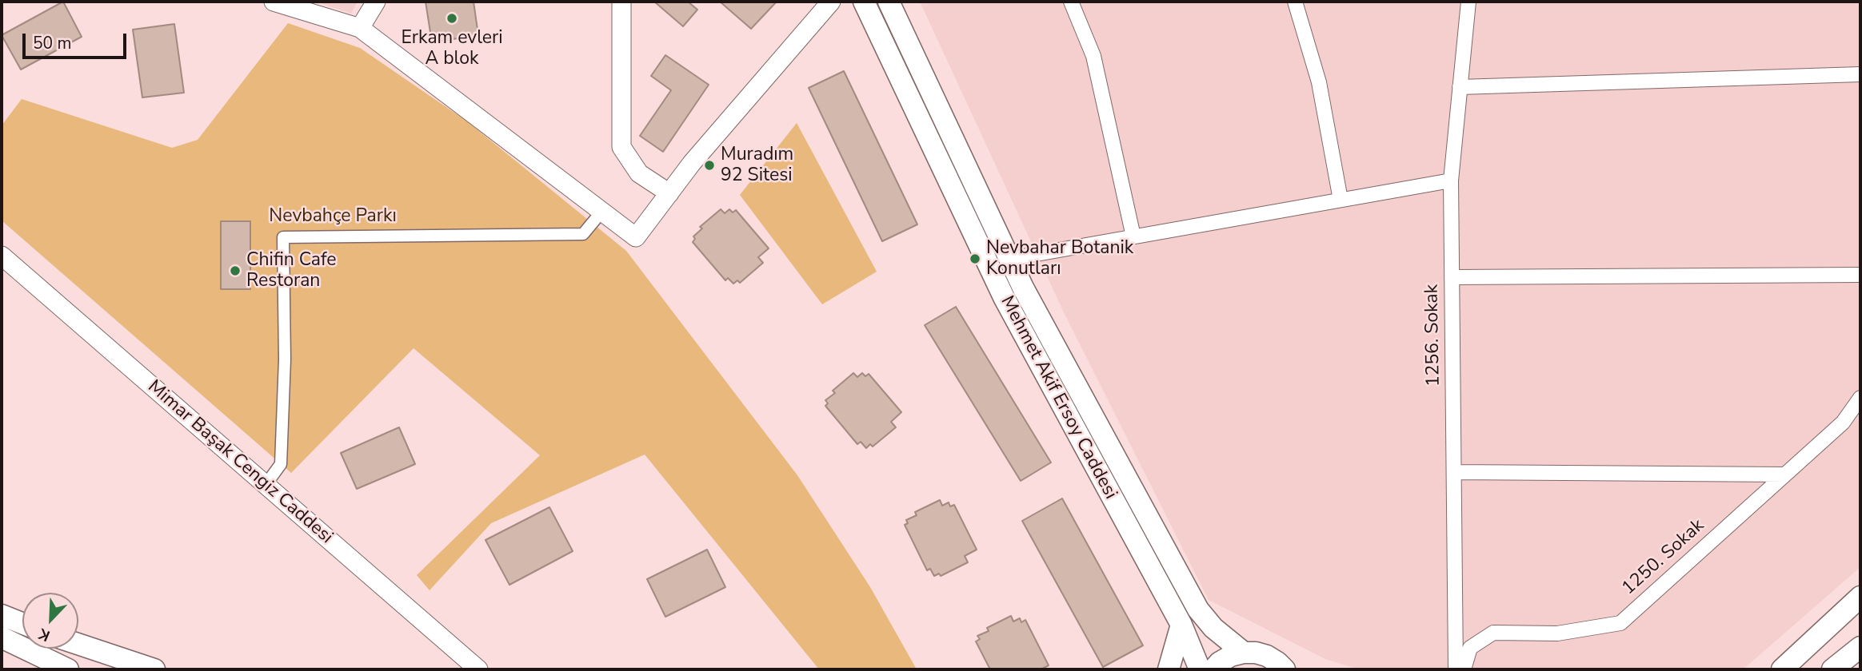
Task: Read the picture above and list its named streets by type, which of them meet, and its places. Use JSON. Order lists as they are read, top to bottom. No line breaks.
{"streets":{"main road":["Mehmet Akif Ersoy Caddesi"],"street":["1256. Sokak","Mimar Başak Cengiz Caddesi","1250. Sokak"]},"parks":["Nevbahçe Parkı"],"places":["Erkam evleri A blok","Muradım 92 Sitesi","Nevbahar Botanik Konutları","Chifin Cafe Restoran"],"scale_bar":"50 m","north":"bottom left"}
